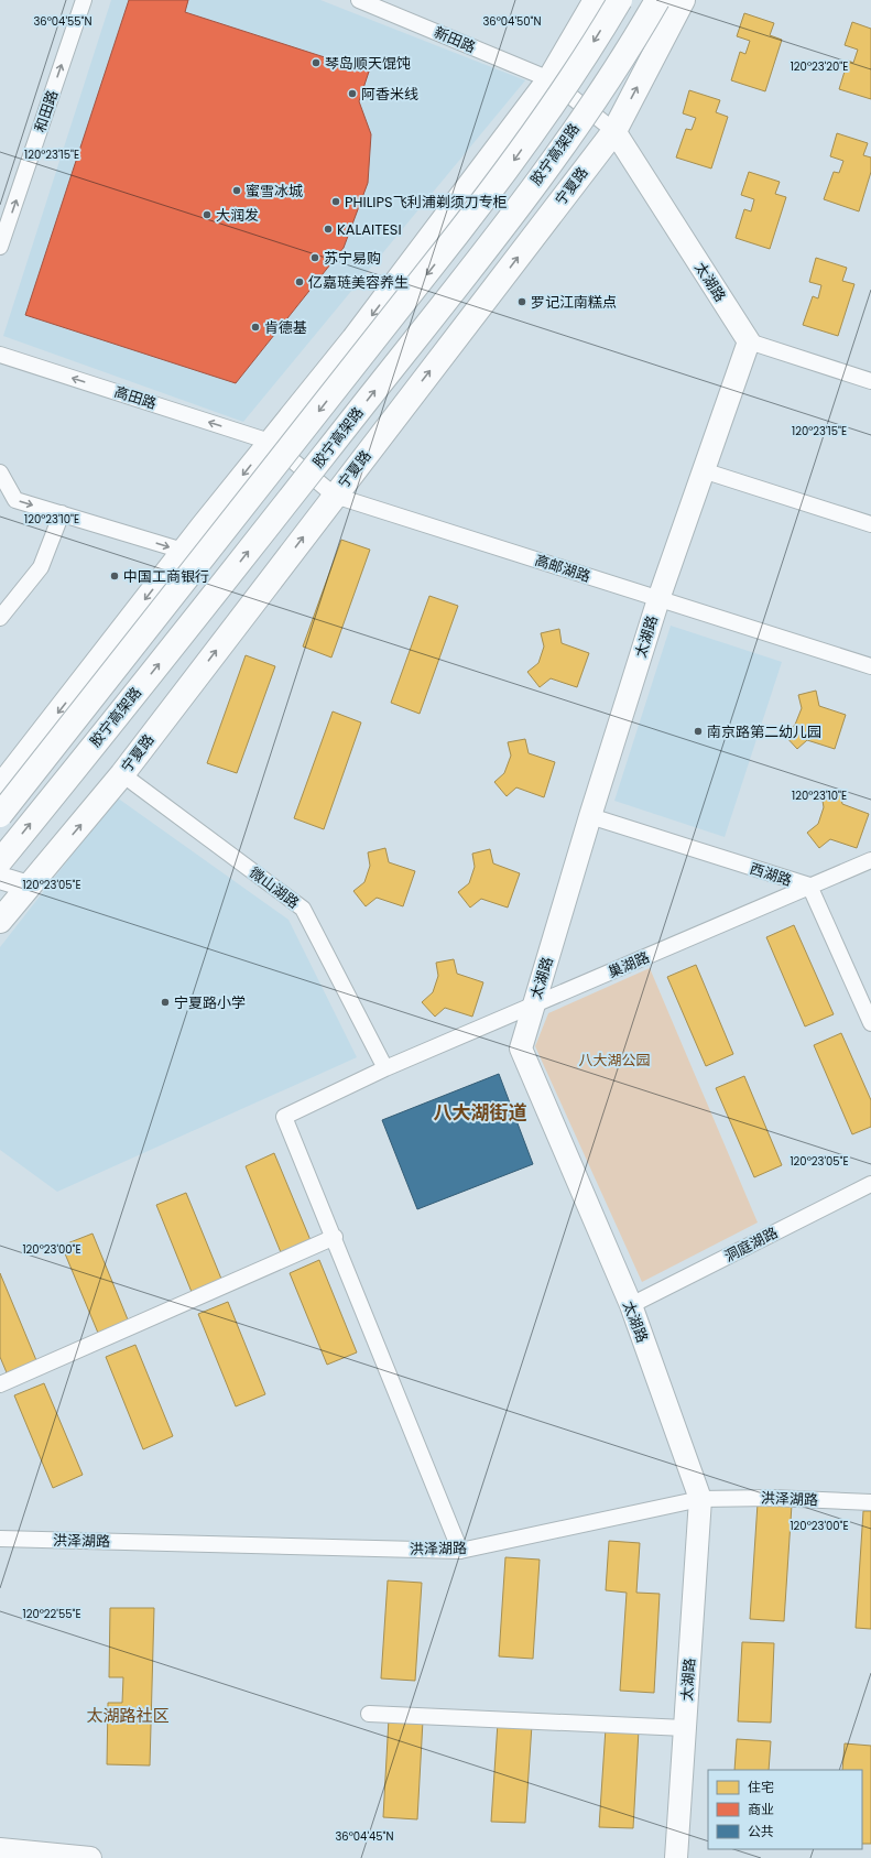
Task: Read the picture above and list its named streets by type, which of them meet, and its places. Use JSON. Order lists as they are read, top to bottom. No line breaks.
{"streets":{"main road":["胶宁高架路","宁夏路"],"street":["新田路","和田路","太湖路","高田路","高邮湖路","西湖路","微山湖路","巢湖路","洞庭湖路","洪泽湖路"]},"crossings":[["新田路","宁夏路"],["新田路","太湖路"],["宁夏路","太湖路"],["宁夏路","高邮湖路"],["宁夏路","微山湖路"],["太湖路","高邮湖路"],["太湖路","西湖路"],["太湖路","巢湖路"],["太湖路","洞庭湖路"],["太湖路","洪泽湖路"],["高田路","高邮湖路"],["西湖路","巢湖路"],["微山湖路","巢湖路"]],"one_way":["和田路"],"districts":["八大湖街道","太湖路社区"],"parks":["八大湖公园"],"places":["琴岛顺天馄饨","阿香米线","蜜雪冰城","PHILIPS飞利浦剃须刀专柜","大润发","KALAITESI","苏宁易购","亿嘉琏美容养生","罗记江南糕点","肯德基","中国工商银行","南京路第二幼儿园","宁夏路小学"],"legend":["住宅","商业","公共"],"coordinates":["36°04'55\"N","36°04'50\"N","120°23'20\"E","120°23'15\"E","120°23'10\"E","120°23'05\"E","120°23'00\"E","120°22'55\"E","36°04'45\"N"]}
